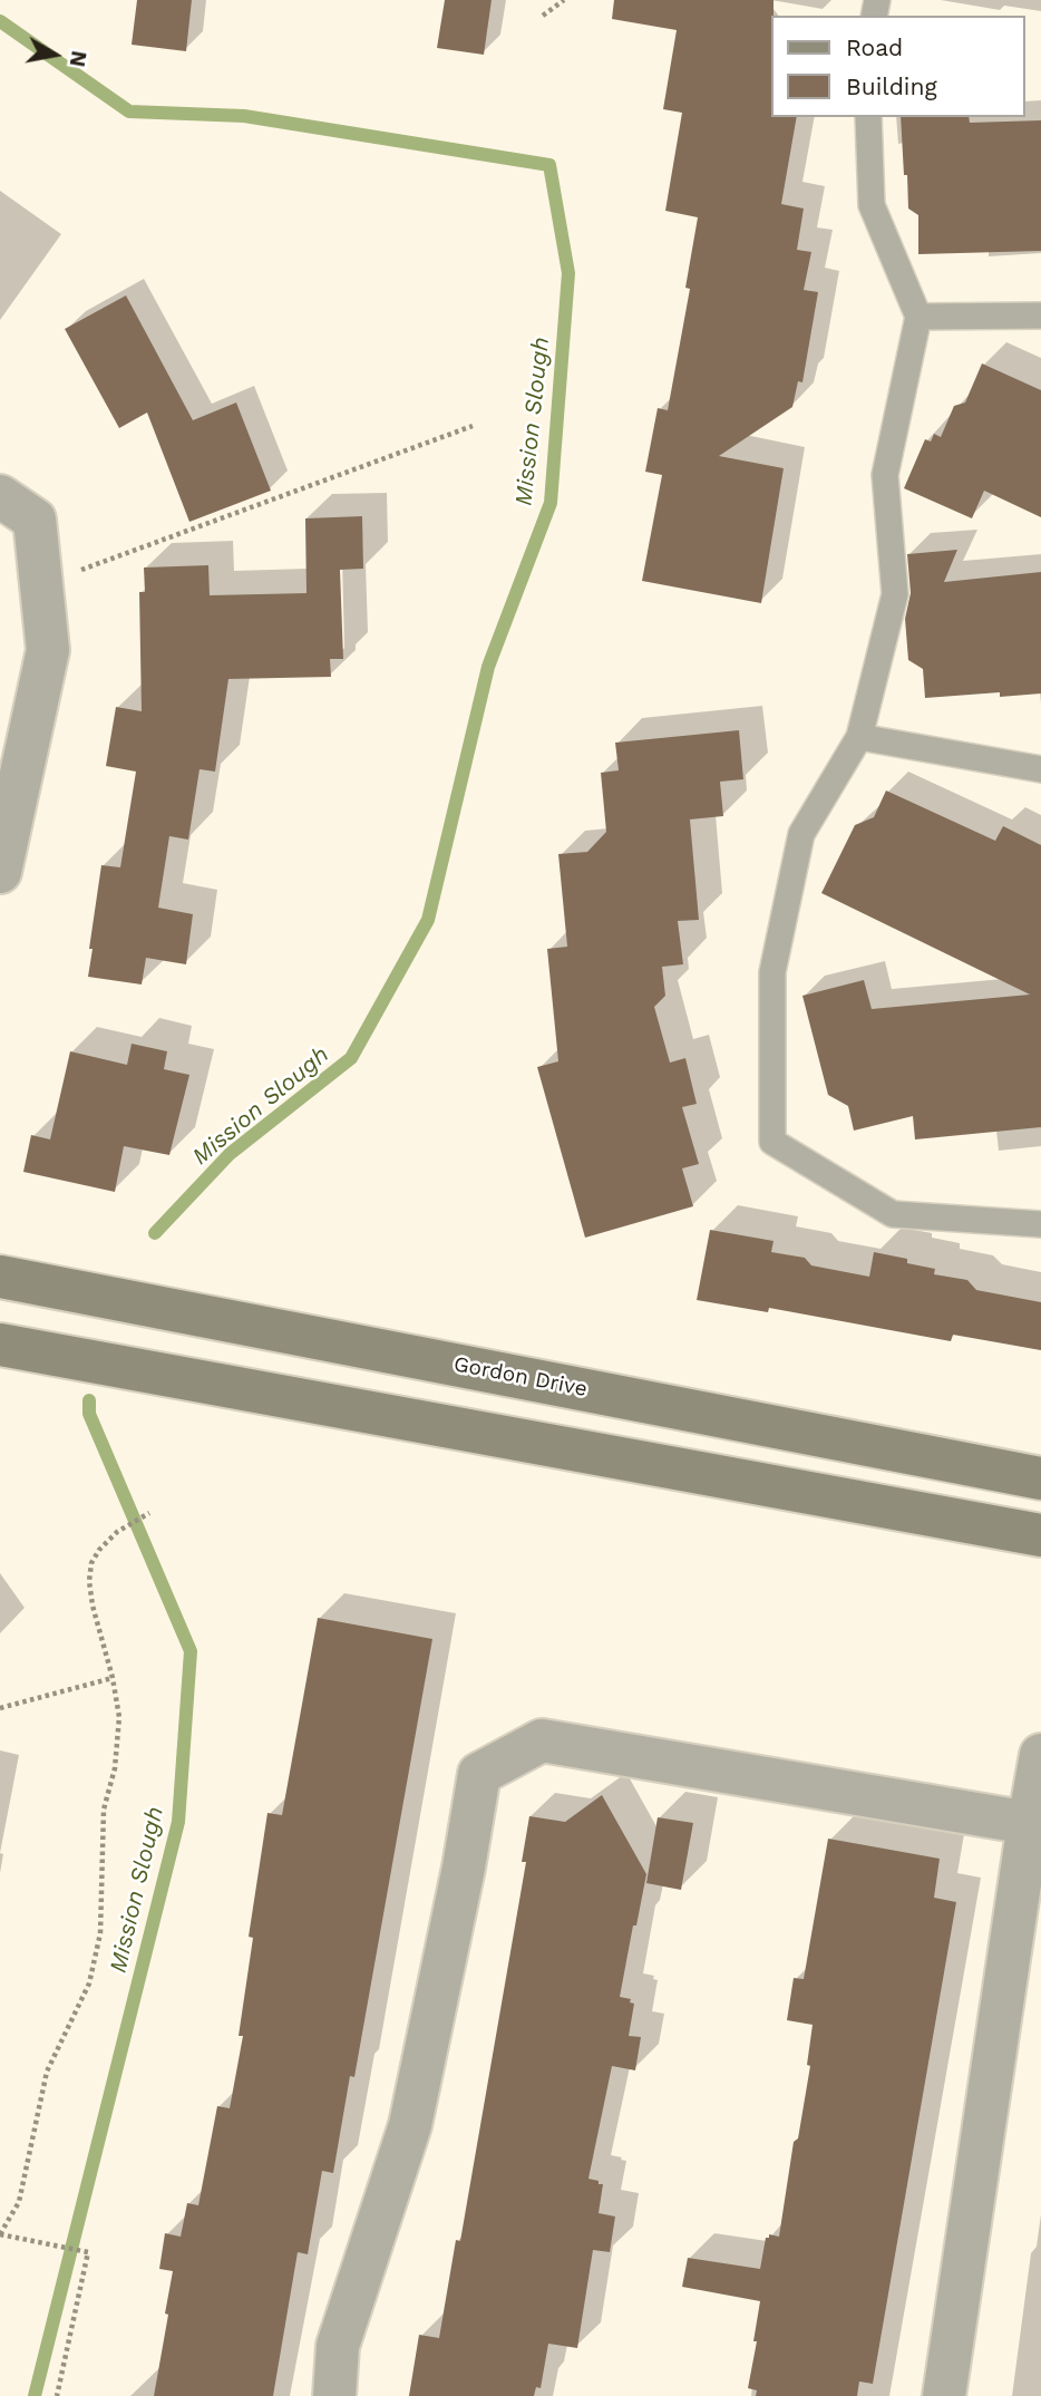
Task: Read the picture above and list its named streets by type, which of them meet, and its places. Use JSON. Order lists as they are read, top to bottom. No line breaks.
{"streets":{"main road":["Gordon Drive"]},"water":["Mission Slough"],"legend":["Road","Building"],"north":"right"}
